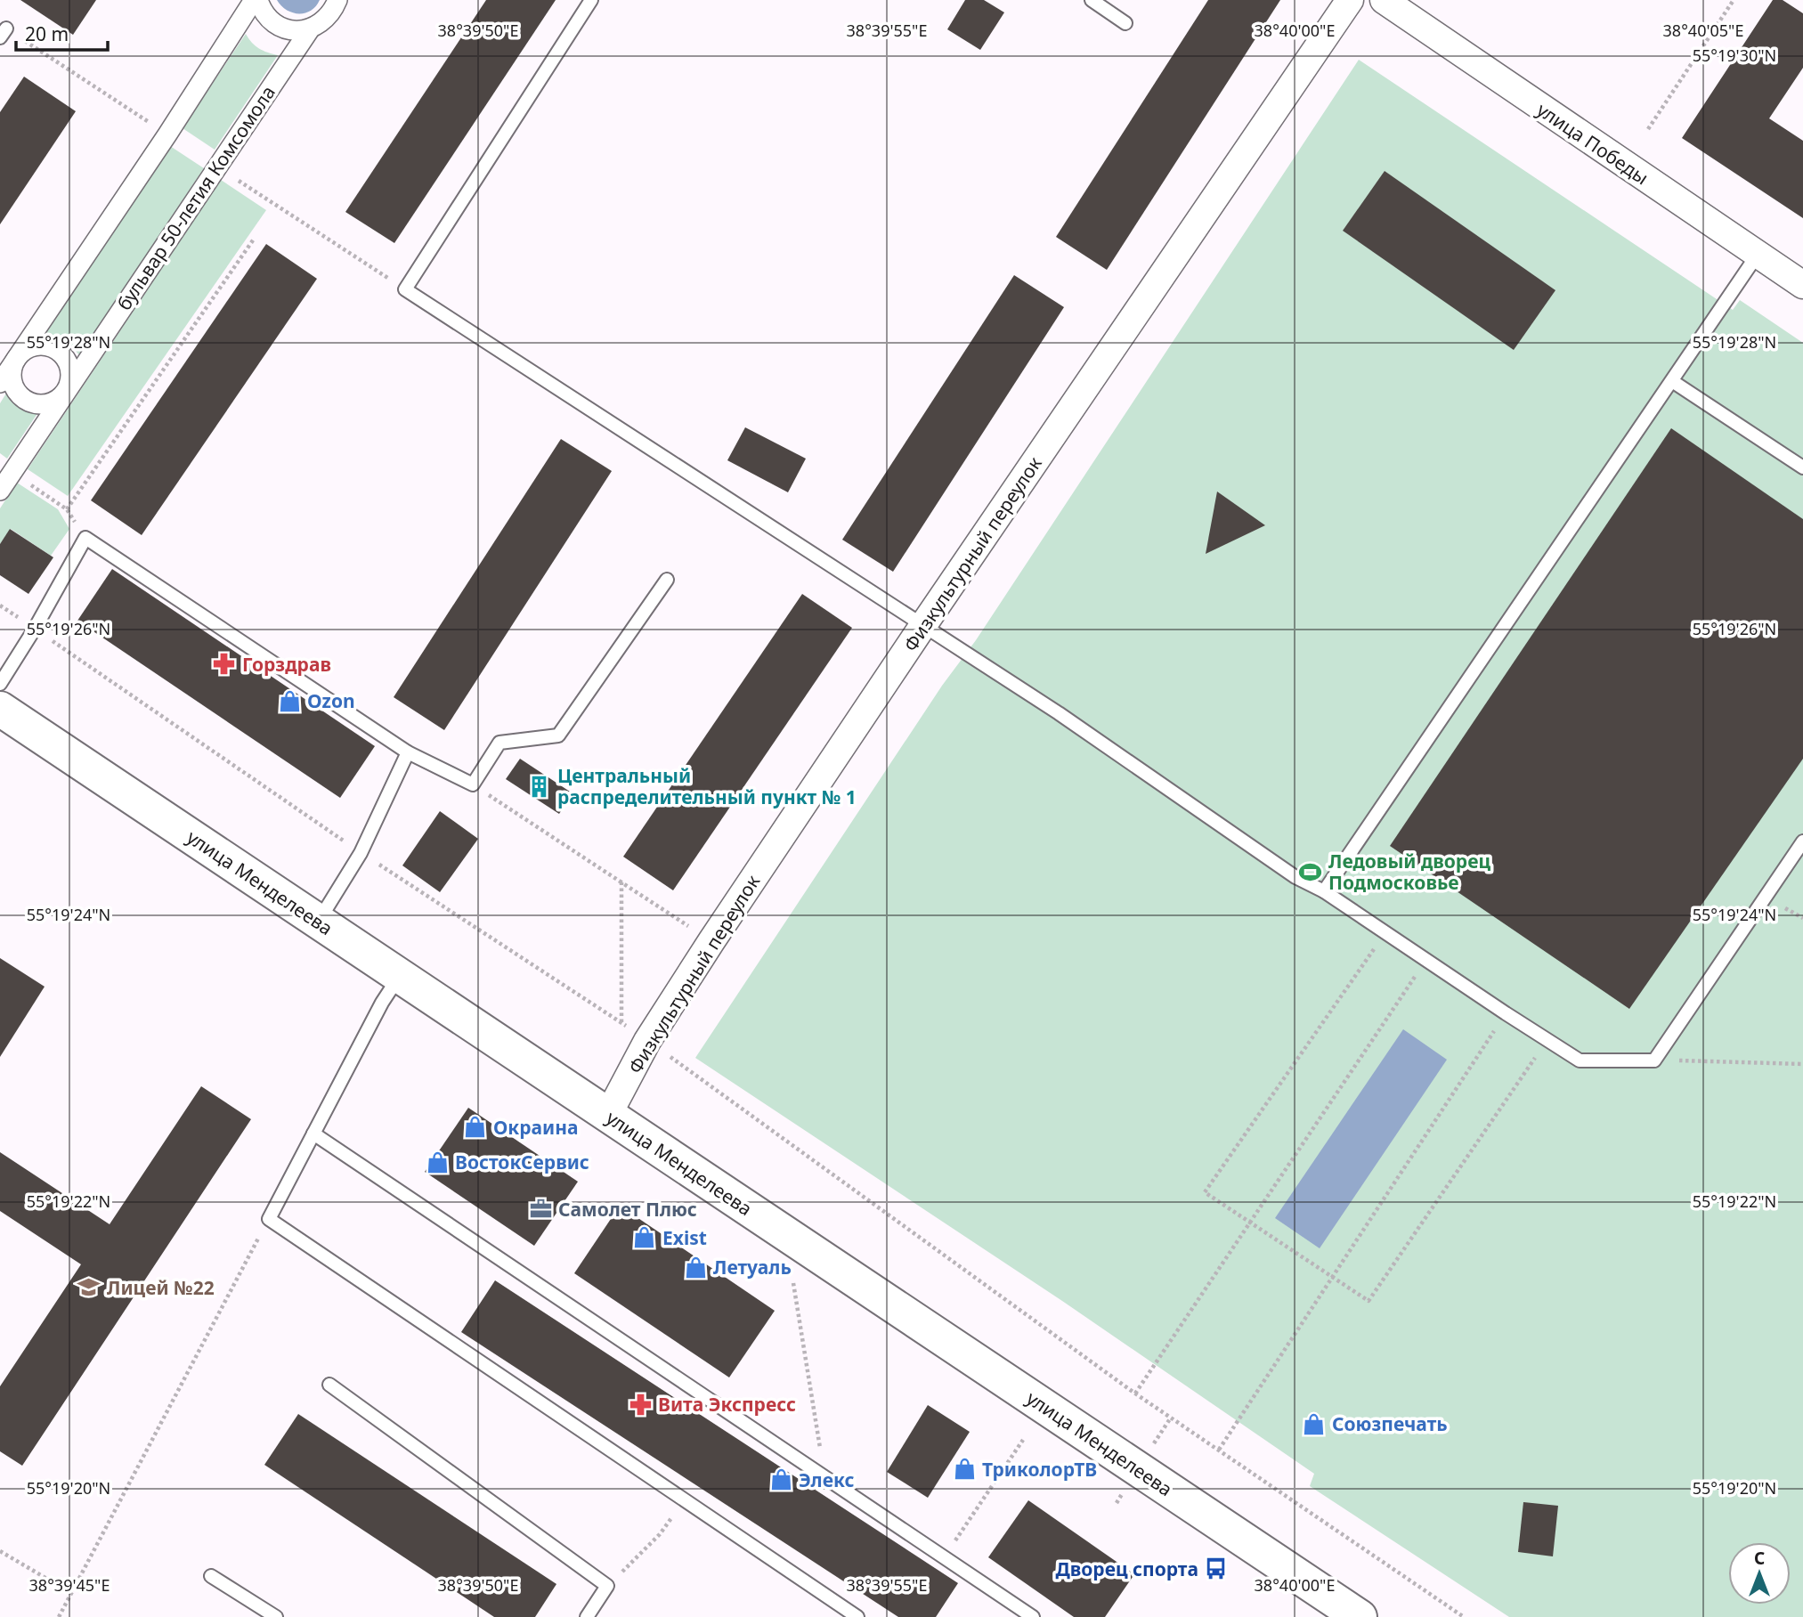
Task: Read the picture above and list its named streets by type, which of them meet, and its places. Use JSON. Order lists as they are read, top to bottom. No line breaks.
{"streets":{"main road":["улица Менделеева"],"street":["улица Победы","бульвар 50-летия Комсомола","Физкультурный переулок"]},"crossings":[["Физкультурный переулок","улица Менделеева"]],"places":{"pharmacy":["Горздрав","Вита Экспресс"],"shop":["Ozon","Окраина","ВостокСервис","Exist","Летуаль","Союзпечать","ТриколорТВ","Элекс"],"building":["Центральный распределительный пункт № 1"],"sports":["Ледовый дворец Подмосковье"],"office":["Самолет Плюс"],"school or university":["Лицей №22"],"bus stop":["Дворец спорта"]},"scale_bar":"20 m","north":"top","coordinates":["38°39'50\"E","38°39'55\"E","38°40'00\"E","38°40'05\"E","55°19'30\"N","55°19'28\"N","55°19'26\"N","55°19'24\"N","55°19'22\"N","55°19'20\"N","38°39'45\"E"]}
